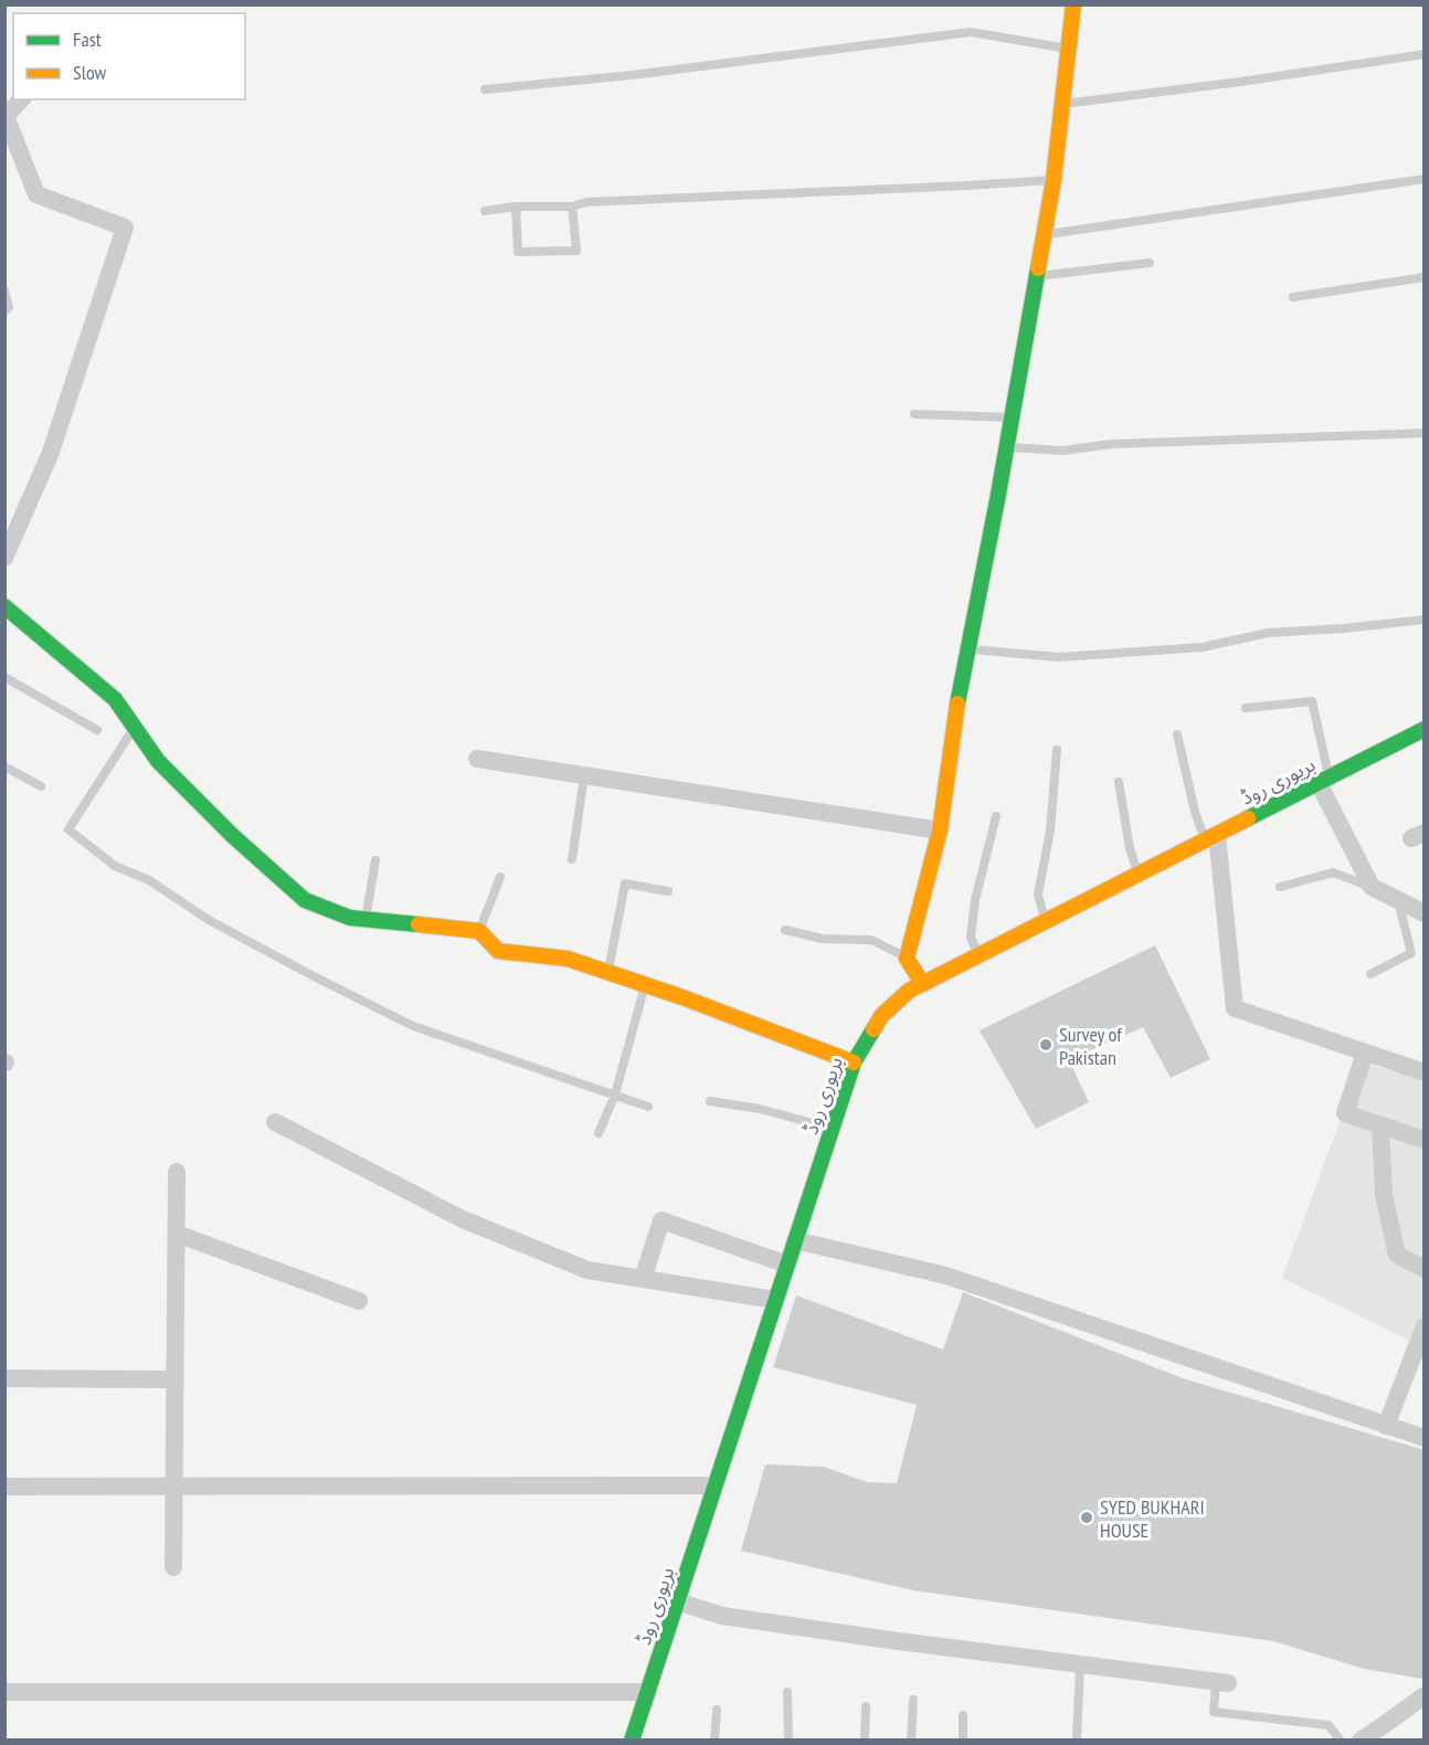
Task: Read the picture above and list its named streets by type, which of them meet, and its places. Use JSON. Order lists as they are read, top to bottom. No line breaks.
{"streets":{"street":["بریوری روڈ"]},"places":["Survey of Pakistan","SYED BUKHARI HOUSE"],"legend":["Fast","Slow"]}
